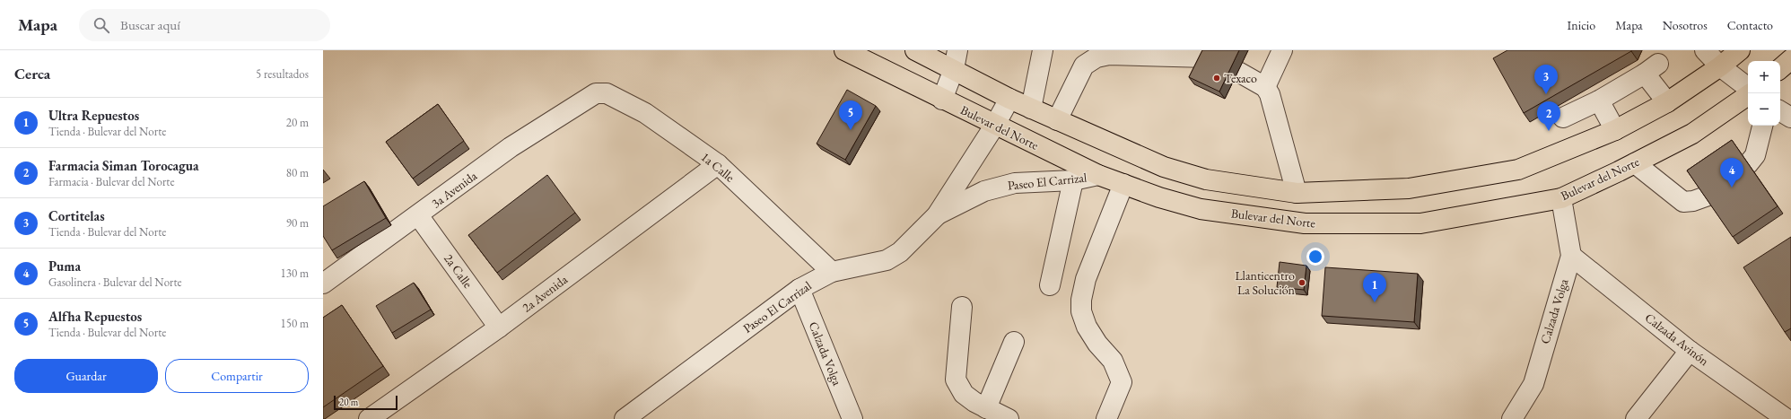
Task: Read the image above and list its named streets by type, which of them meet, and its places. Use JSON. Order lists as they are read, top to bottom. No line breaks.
{"streets":{"main road":["Bulevar del Norte"],"street":["1a Calle","Paseo El Carrizal","3a Avenida","2a Calle","2a Avenida","Calzada Volga","Calzada Avinón"]},"crossings":[["Bulevar del Norte","Paseo El Carrizal"],["Bulevar del Norte","Calzada Volga"],["1a Calle","Paseo El Carrizal"],["1a Calle","3a Avenida"],["1a Calle","2a Avenida"],["Paseo El Carrizal","Calzada Volga"],["3a Avenida","2a Calle"],["2a Calle","2a Avenida"],["Calzada Volga","Calzada Avinón"]],"places":["Texaco","Llanticentro La Solución"],"scale_bar":"20 m","page":{"header":"Mapa","search":"Buscar aquí","nav":["Inicio","Mapa","Nosotros","Contacto"],"heading":["Cerca","5 resultados"],"map_buttons":["+","−"],"pins":["3","5","2","4","1"],"list":[{"mark":"1","name":"Ultra Repuestos","note":"Tienda · Bulevar del Norte","value":"20 m"},{"mark":"2","name":"Farmacia Siman Torocagua","note":"Farmacia · Bulevar del Norte","value":"80 m"},{"mark":"3","name":"Cortitelas","note":"Tienda · Bulevar del Norte","value":"90 m"},{"mark":"4","name":"Puma","note":"Gasolinera · Bulevar del Norte","value":"130 m"},{"mark":"5","name":"Alfha Repuestos","note":"Tienda · Bulevar del Norte","value":"150 m"}],"buttons":["Guardar","Compartir"],"scale":"20 m"}}
